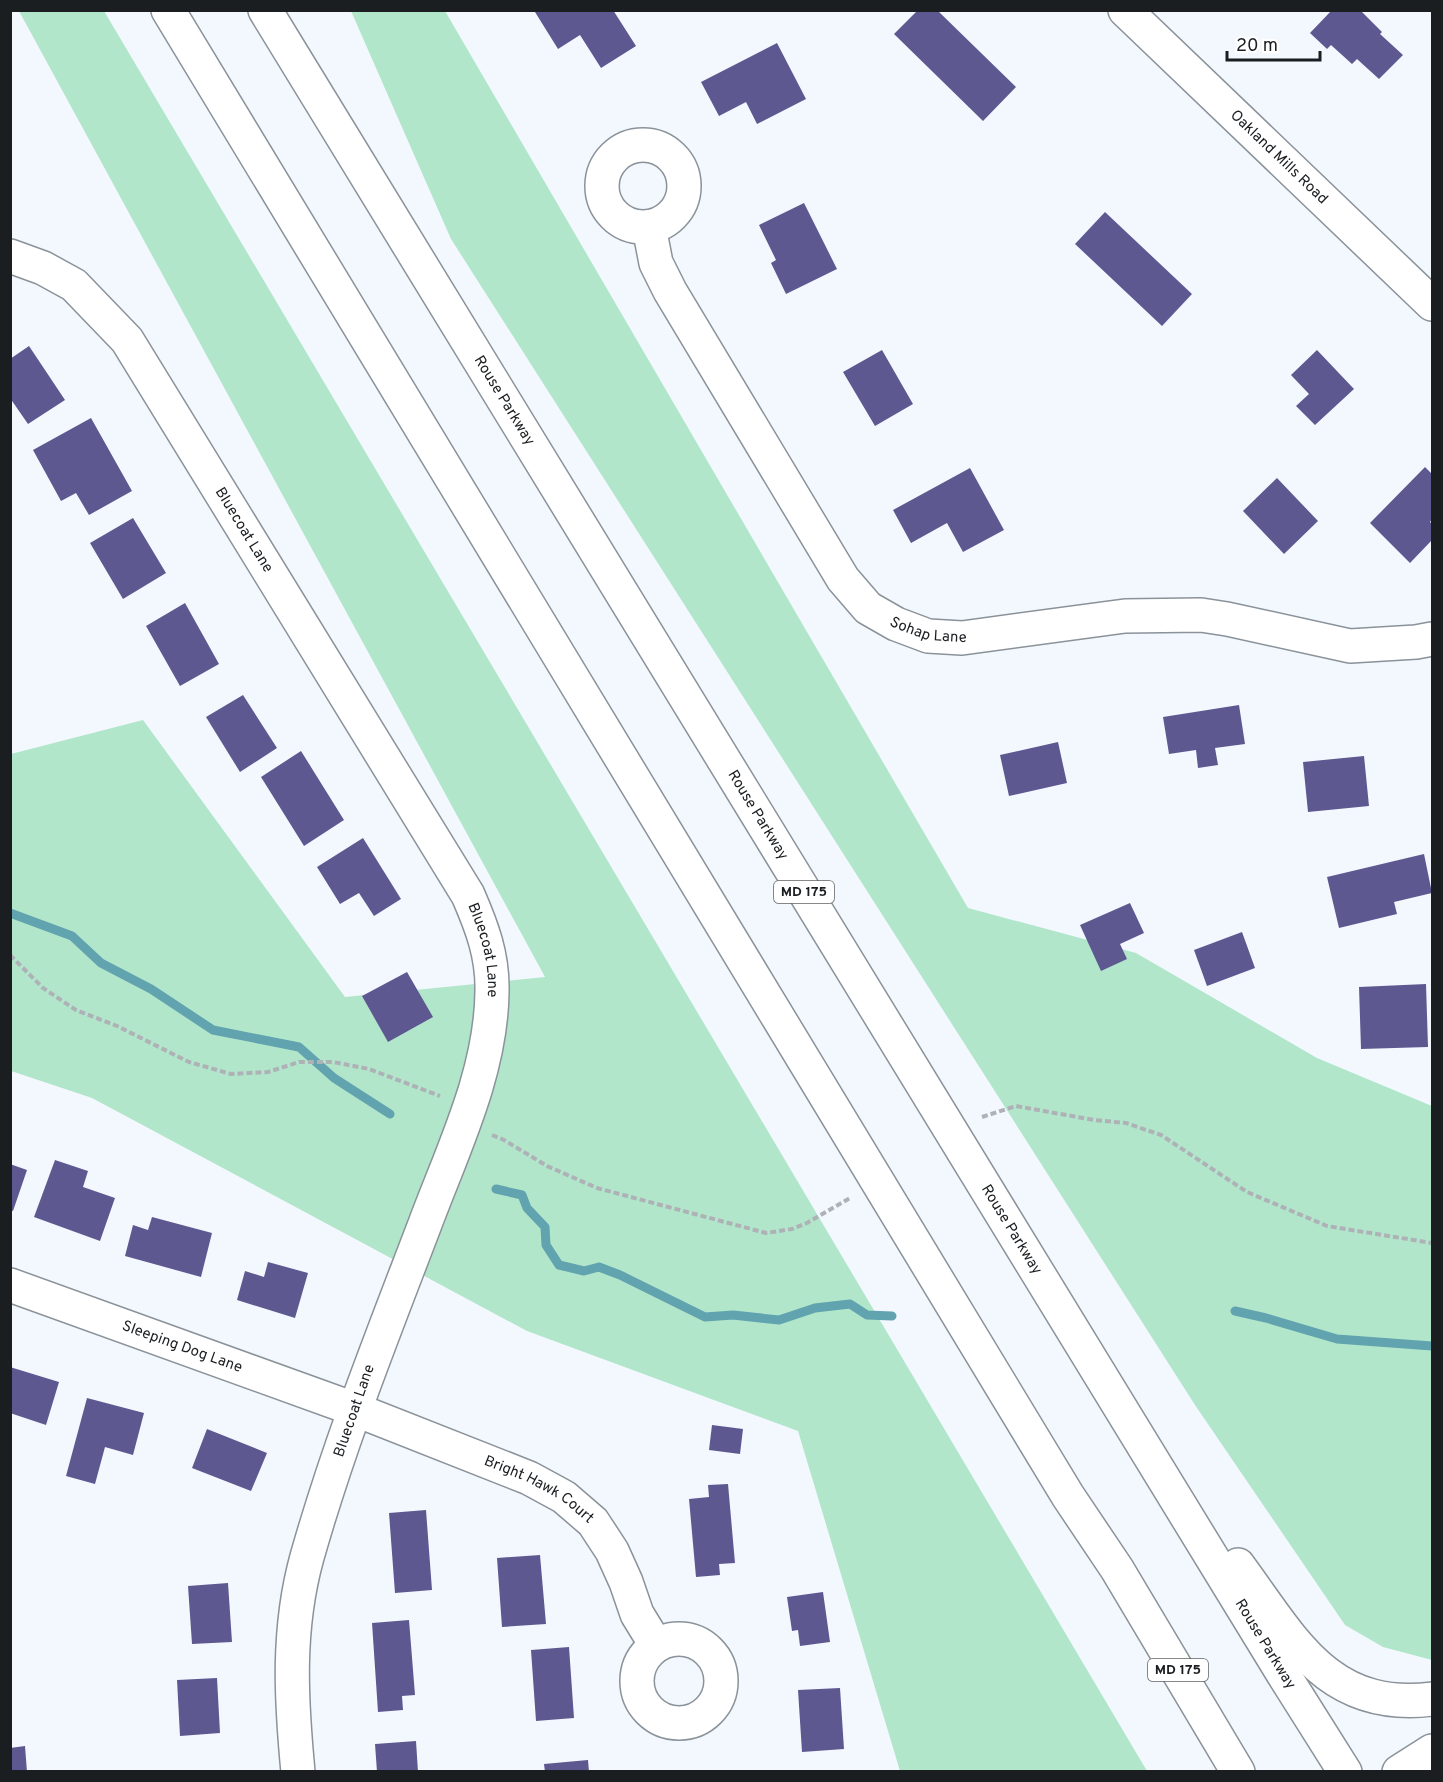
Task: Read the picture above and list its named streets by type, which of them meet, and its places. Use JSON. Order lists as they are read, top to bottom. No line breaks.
{"streets":{"main road":["Oakland Mills Road","Rouse Parkway","Bluecoat Lane","Sohap Lane","MD 175","Sleeping Dog Lane","Bright Hawk Court"]},"crossings":[["Bluecoat Lane","Sleeping Dog Lane"],["Bluecoat Lane","Bright Hawk Court"],["Sleeping Dog Lane","Bright Hawk Court"]],"scale_bar":"20 m"}
